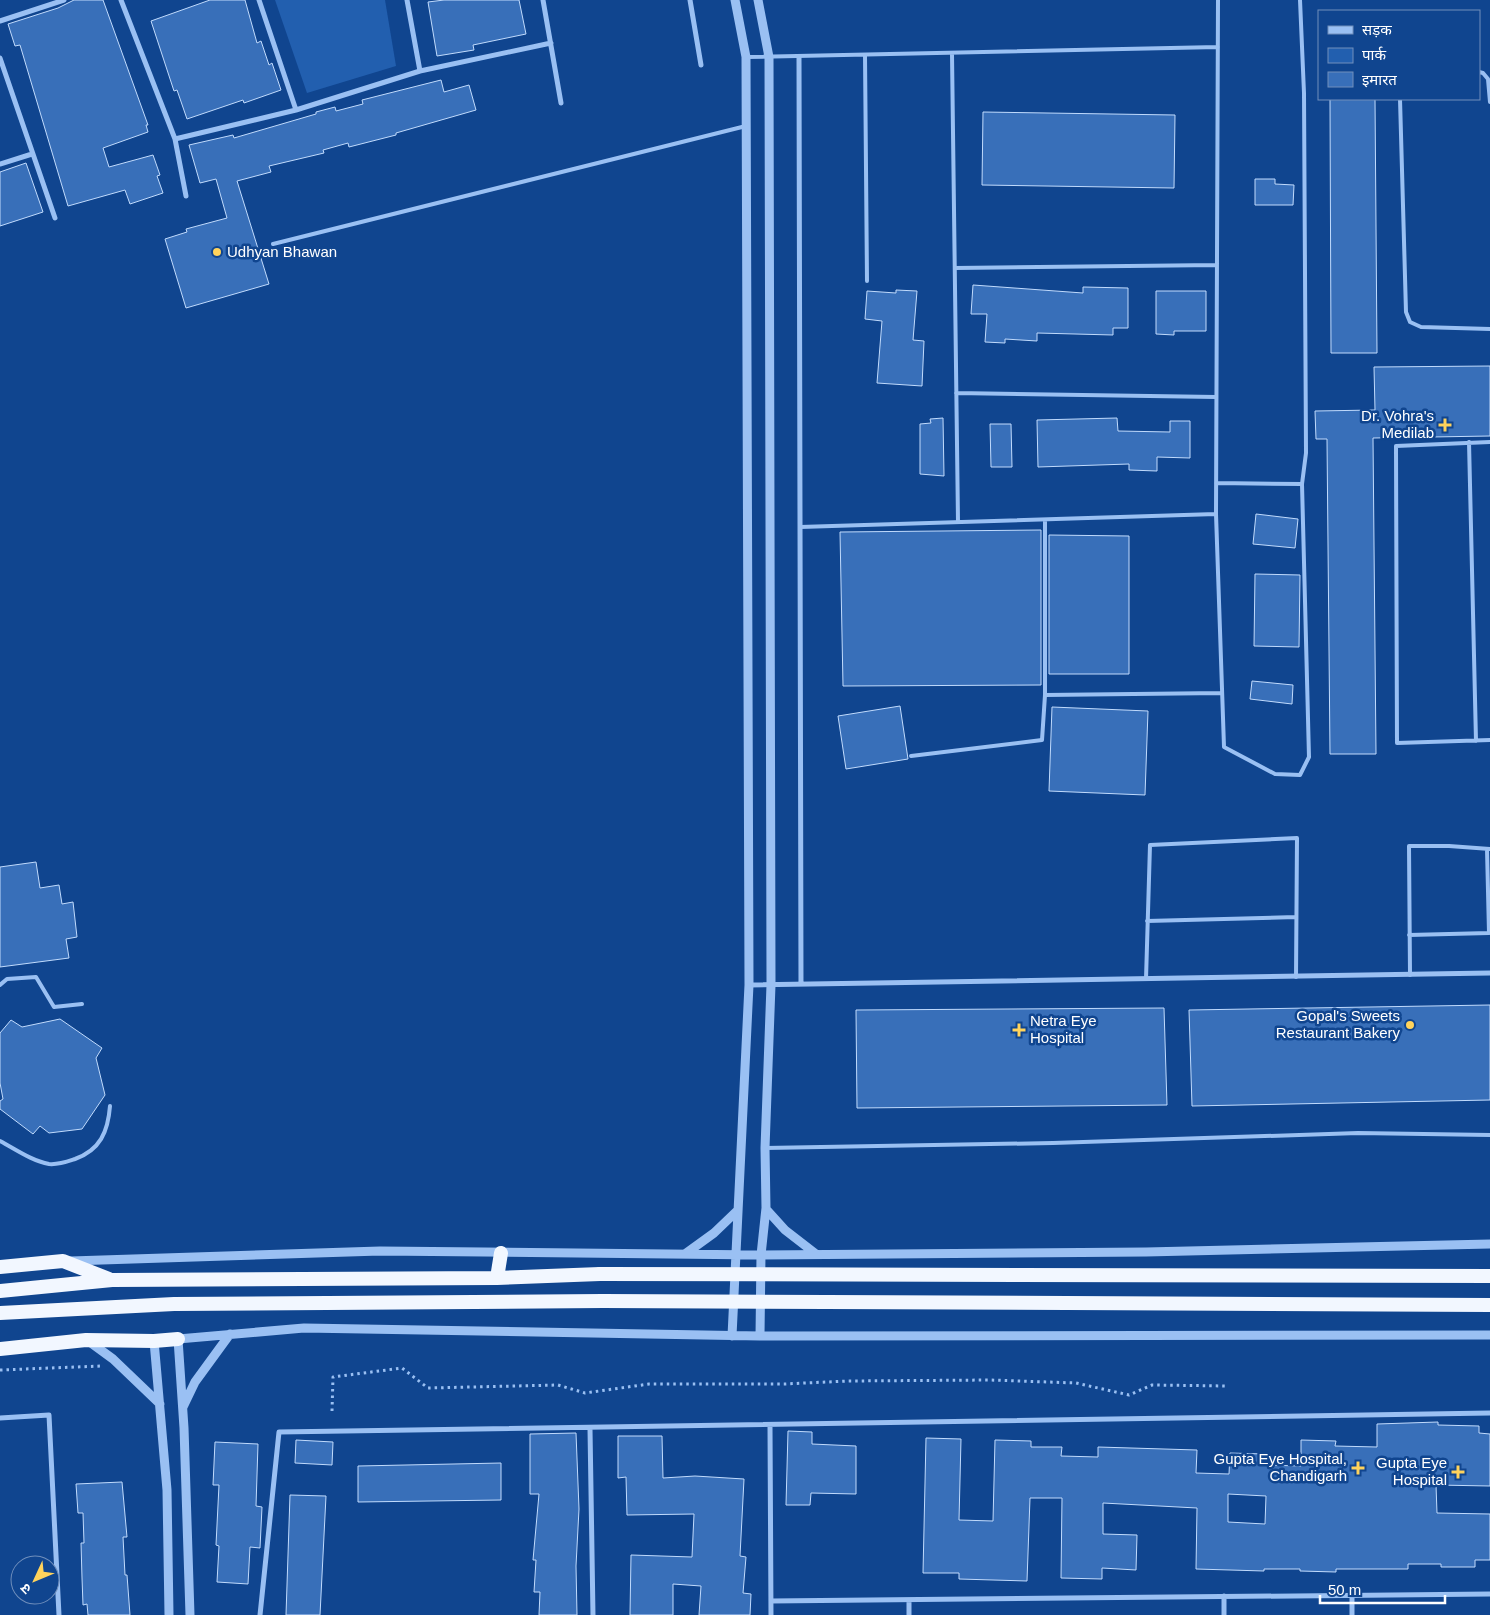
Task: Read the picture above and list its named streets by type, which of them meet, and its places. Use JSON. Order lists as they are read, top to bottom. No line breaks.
{"places":{"other":["Udhyan Bhawan","Gopal's Sweets Restaurant Bakery"],"health":["Dr. Vohra's Medilab","Netra Eye Hospital","Gupta Eye Hospital, Chandigarh","Gupta Eye Hospital"]},"legend":["सड़क","पार्क","इमारत"],"scale_bar":"50 m","north":"bottom left"}
